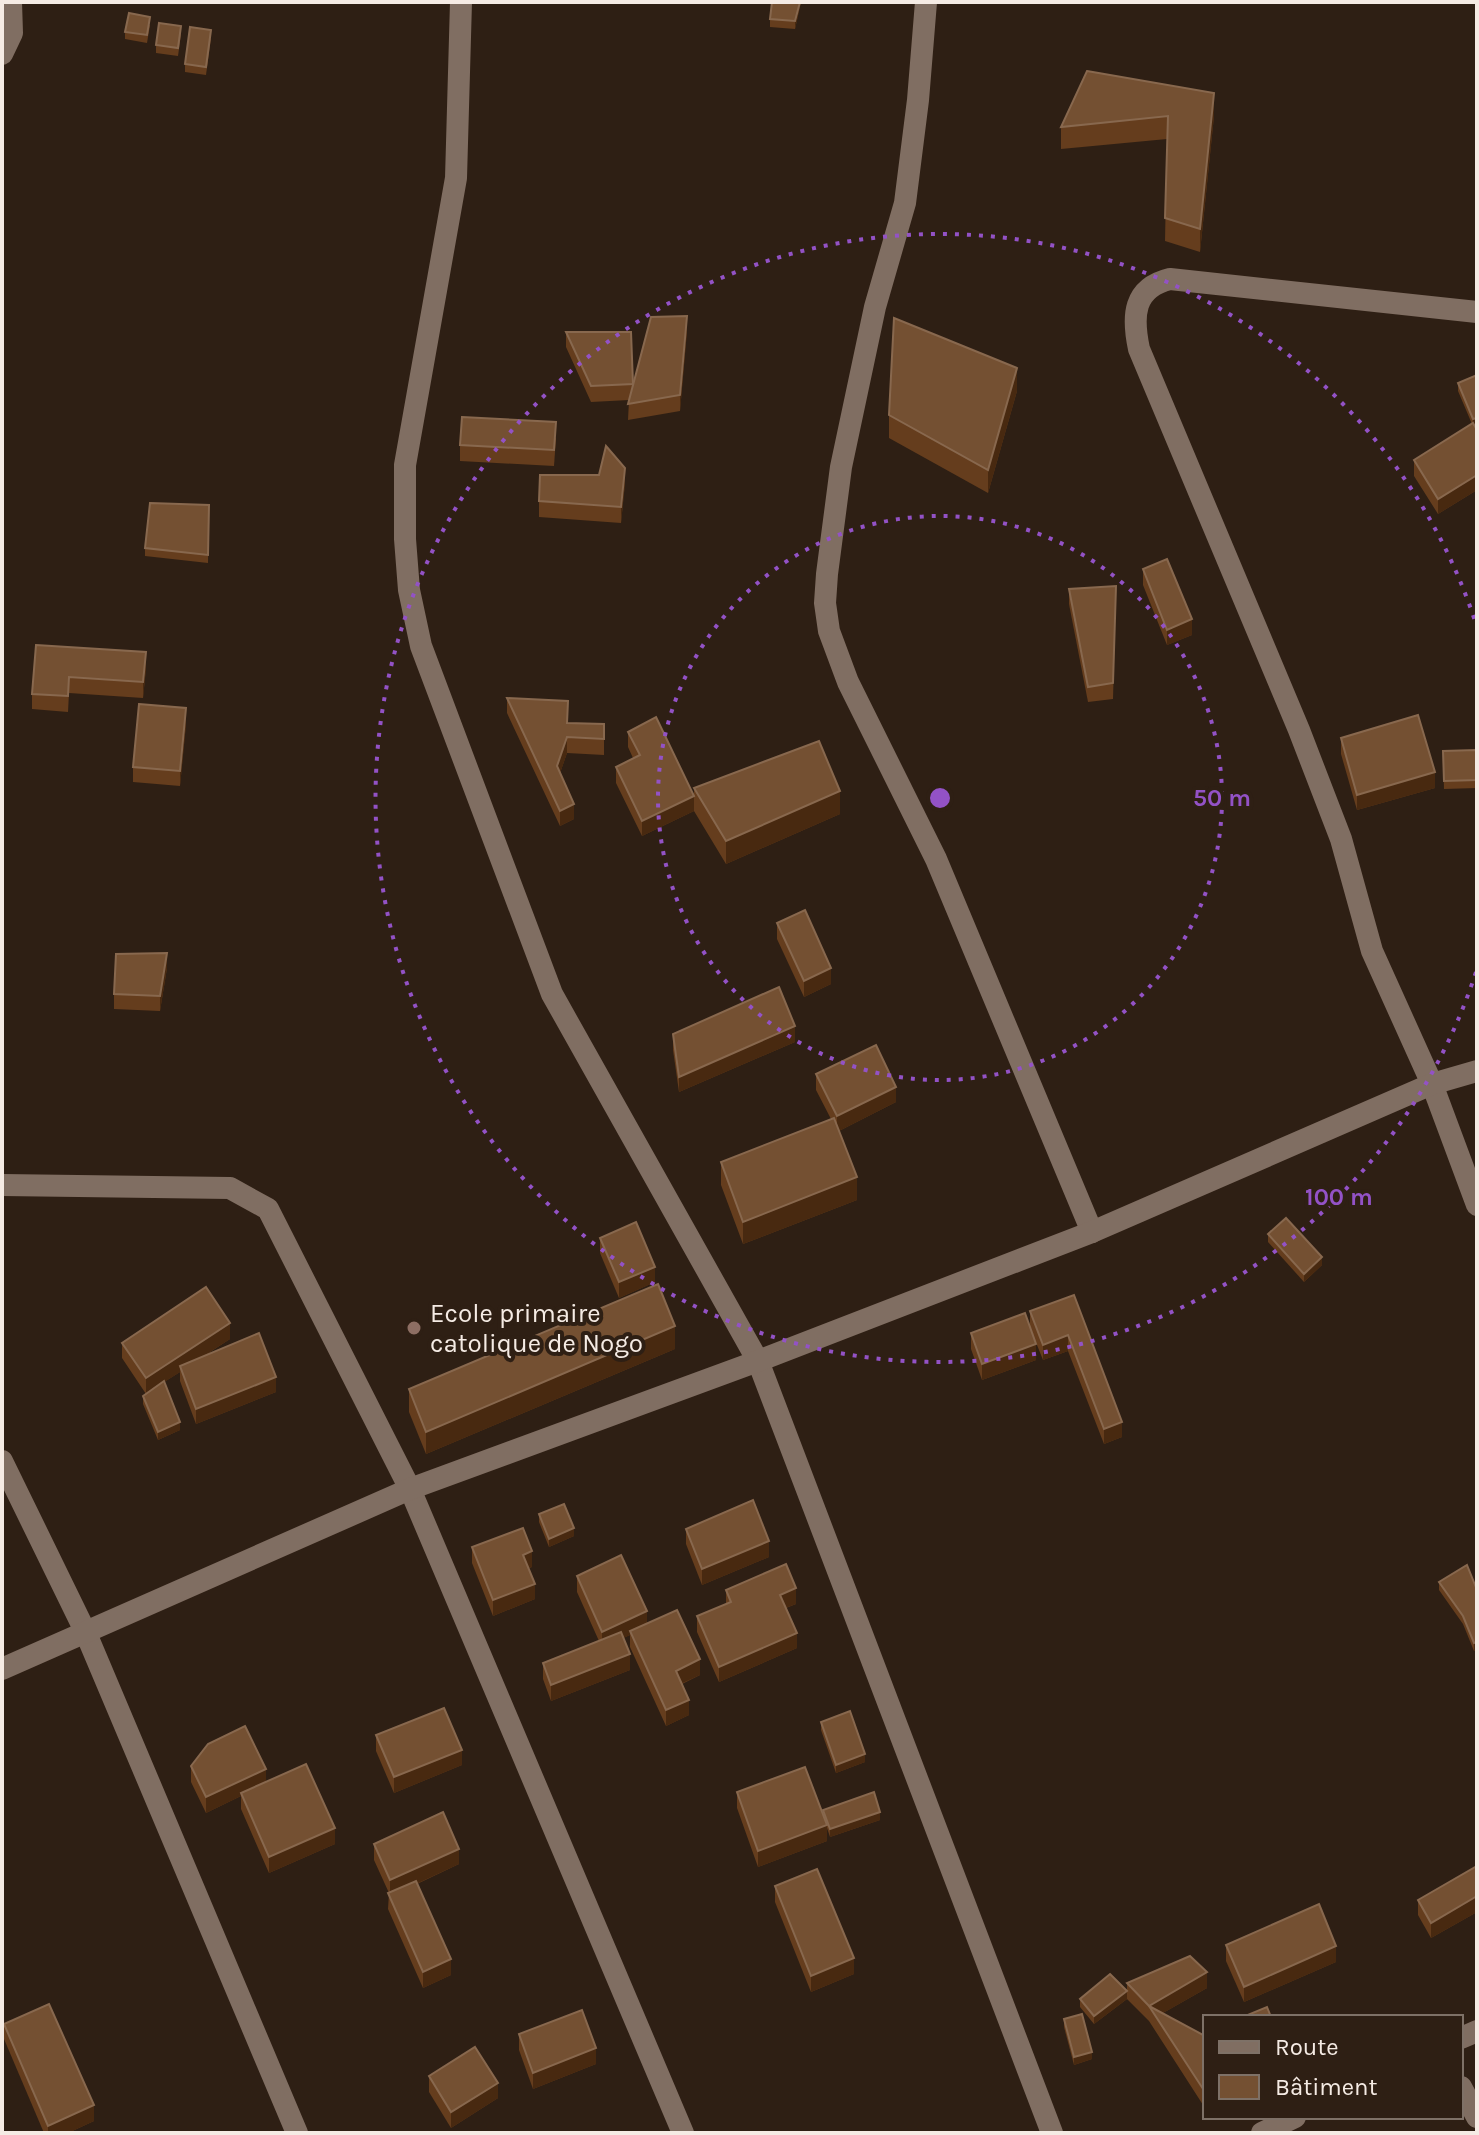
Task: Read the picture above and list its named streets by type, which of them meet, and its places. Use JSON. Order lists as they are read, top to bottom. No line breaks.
{"places":["Ecole primaire catolique de Nogo"],"legend":["Route","Bâtiment"],"rings":["50 m","100 m"]}
